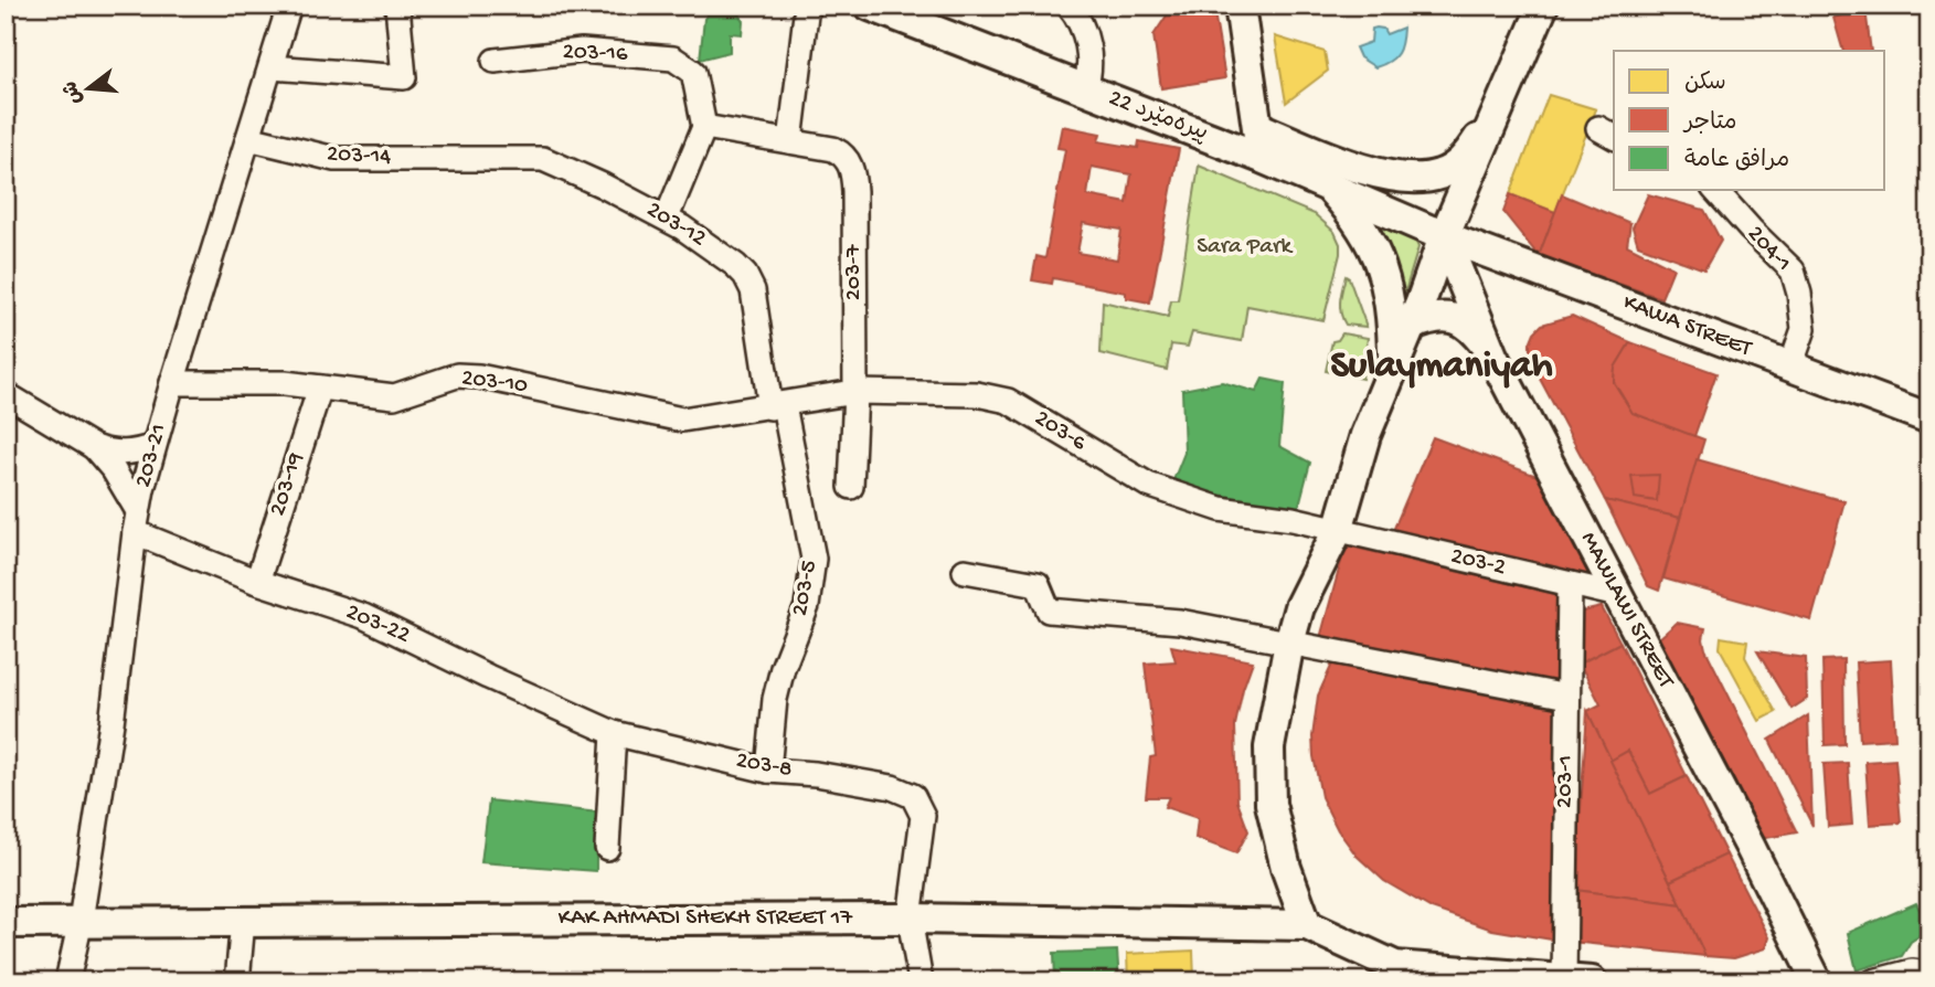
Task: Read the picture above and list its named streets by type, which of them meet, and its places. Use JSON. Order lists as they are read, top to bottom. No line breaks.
{"streets":{"main road":["22 پیرەمێرد","KAWA STREET","MAWLAWI STREET","KAK AHMADI SHEKH STREET 17"],"street":["203-16","203-14","203-12","204-1","203-7","203-10","203-6","203-21","203-19","203-2","203-5","203-22","203-8","203-1"]},"crossings":[["22 پیرەمێرد","KAWA STREET"],["22 پیرەمێرد","MAWLAWI STREET"],["203-14","203-12"],["203-14","203-21"],["203-12","203-10"],["203-12","203-6"],["203-12","203-5"],["204-1","KAWA STREET"],["203-7","203-6"],["KAWA STREET","MAWLAWI STREET"],["203-10","203-6"],["203-10","203-21"],["203-10","203-19"],["203-10","203-5"],["203-6","203-2"],["203-6","203-5"],["203-21","203-22"],["203-21","KAK AHMADI SHEKH STREET 17"],["203-19","203-22"],["203-2","MAWLAWI STREET"],["203-2","203-1"],["203-5","203-8"],["203-22","203-8"],["203-8","KAK AHMADI SHEKH STREET 17"]],"districts":["Sulaymaniyah"],"parks":["Sara Park"],"legend":["سكن","متاجر","مرافق عامة"],"north":"left"}
